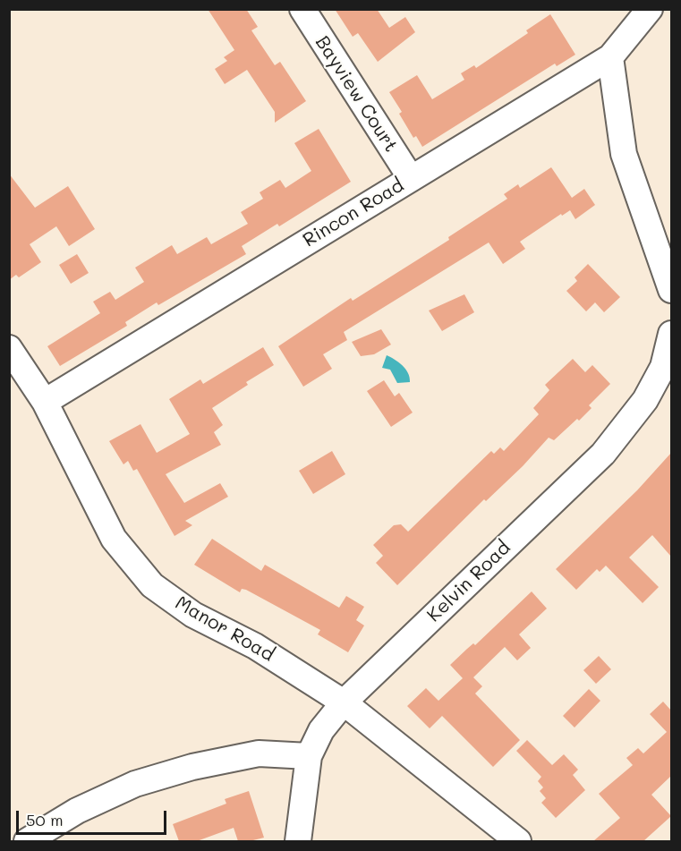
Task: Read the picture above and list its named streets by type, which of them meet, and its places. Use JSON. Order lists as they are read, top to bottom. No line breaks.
{"streets":{"street":["Bayview Court","Rincon Road","Kelvin Road","Manor Road"]},"crossings":[["Bayview Court","Rincon Road"],["Rincon Road","Manor Road"],["Kelvin Road","Manor Road"]],"scale_bar":"50 m"}
